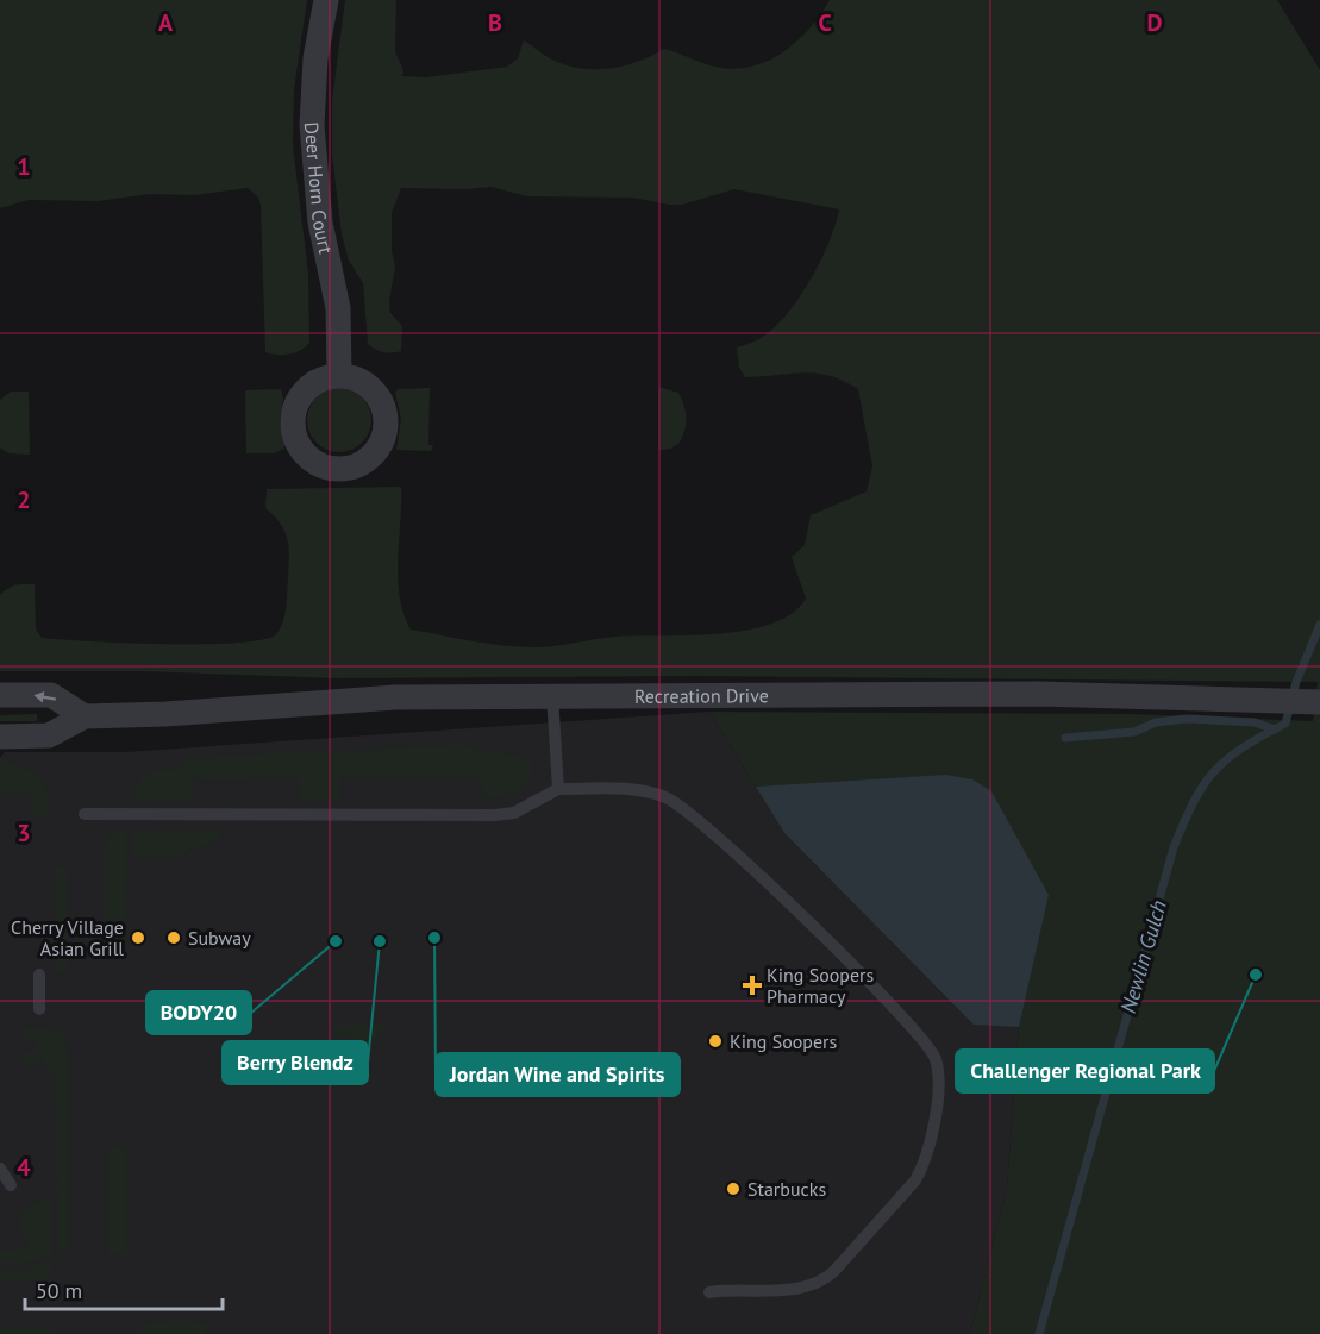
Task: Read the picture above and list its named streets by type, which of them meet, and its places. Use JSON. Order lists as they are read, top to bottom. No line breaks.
{"streets":{"street":["Deer Horn Court","Recreation Drive"]},"water":["Newlin Gulch"],"places":{"other":["Cherry Village Asian Grill","Subway","Jordan Wine and Spirits","BODY20","Berry Blendz","Challenger Regional Park","King Soopers","Starbucks"],"health":["King Soopers Pharmacy"]},"scale_bar":"50 m","grid":{"columns":["A","B","C","D"],"rows":["1","2","3","4"]}}
